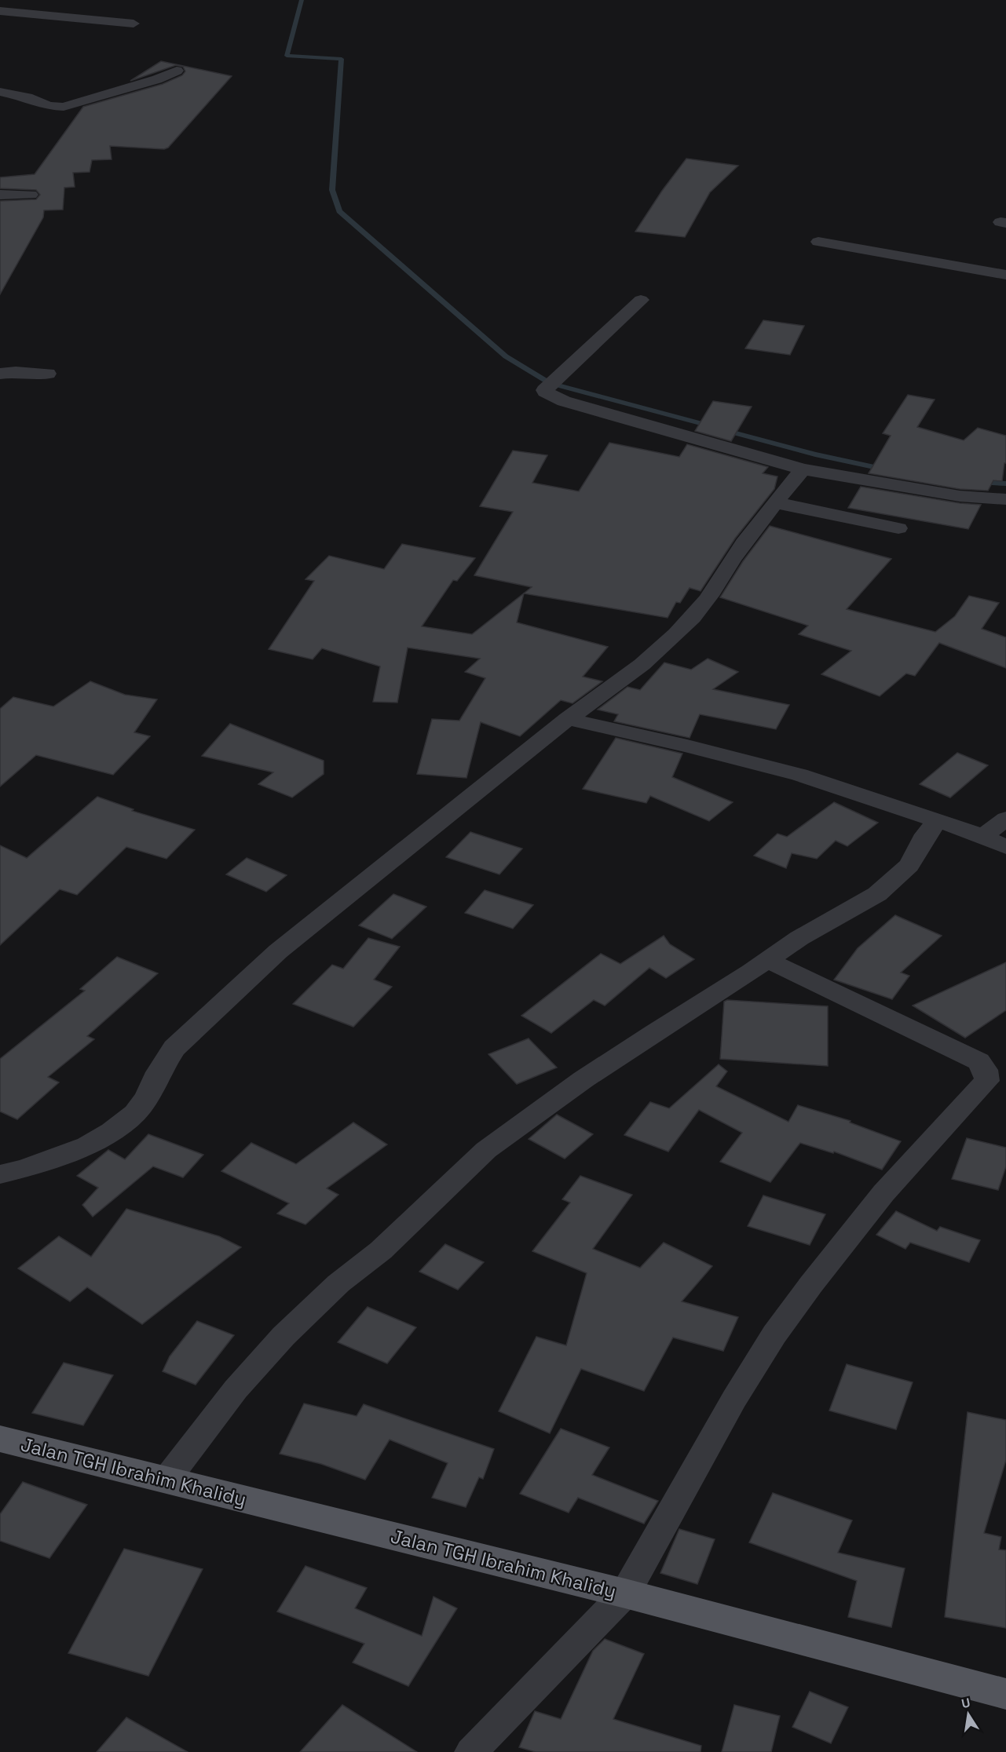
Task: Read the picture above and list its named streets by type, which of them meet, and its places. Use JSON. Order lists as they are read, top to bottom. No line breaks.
{"streets":{"main road":["Jalan TGH Ibrahim Khalidy"]},"north":"top"}
